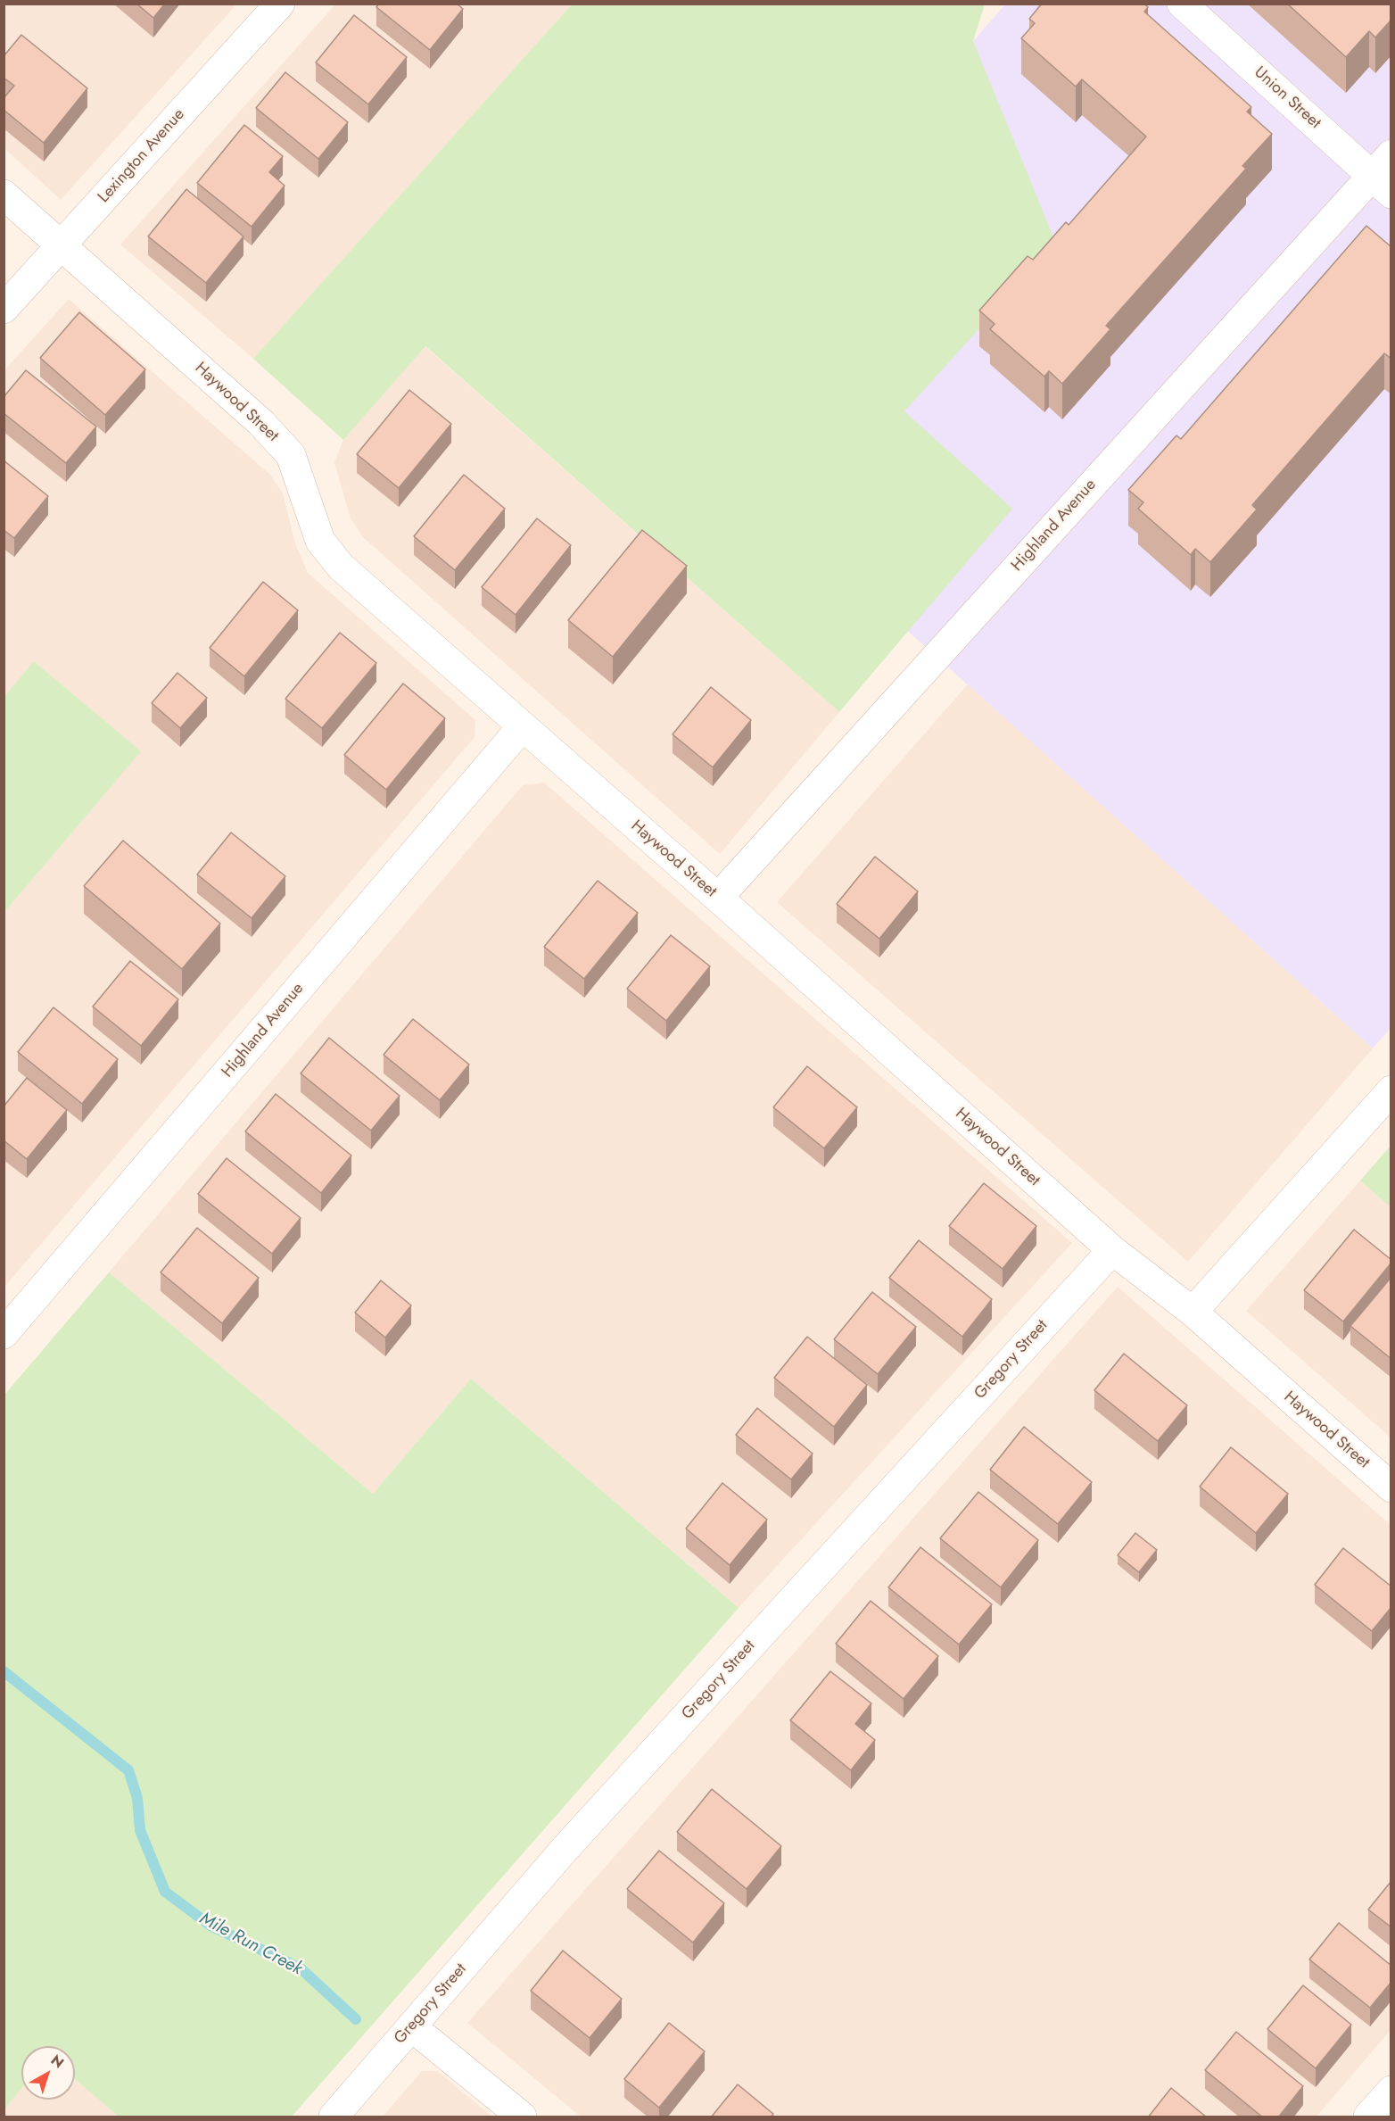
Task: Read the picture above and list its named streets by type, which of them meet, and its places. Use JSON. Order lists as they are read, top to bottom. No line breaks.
{"streets":{"street":["Union Street","Lexington Avenue","Haywood Street","Highland Avenue","Gregory Street"]},"crossings":[["Union Street","Highland Avenue"],["Lexington Avenue","Haywood Street"],["Haywood Street","Highland Avenue"],["Haywood Street","Gregory Street"]],"water":["Mile Run Creek"],"north":"top right"}
